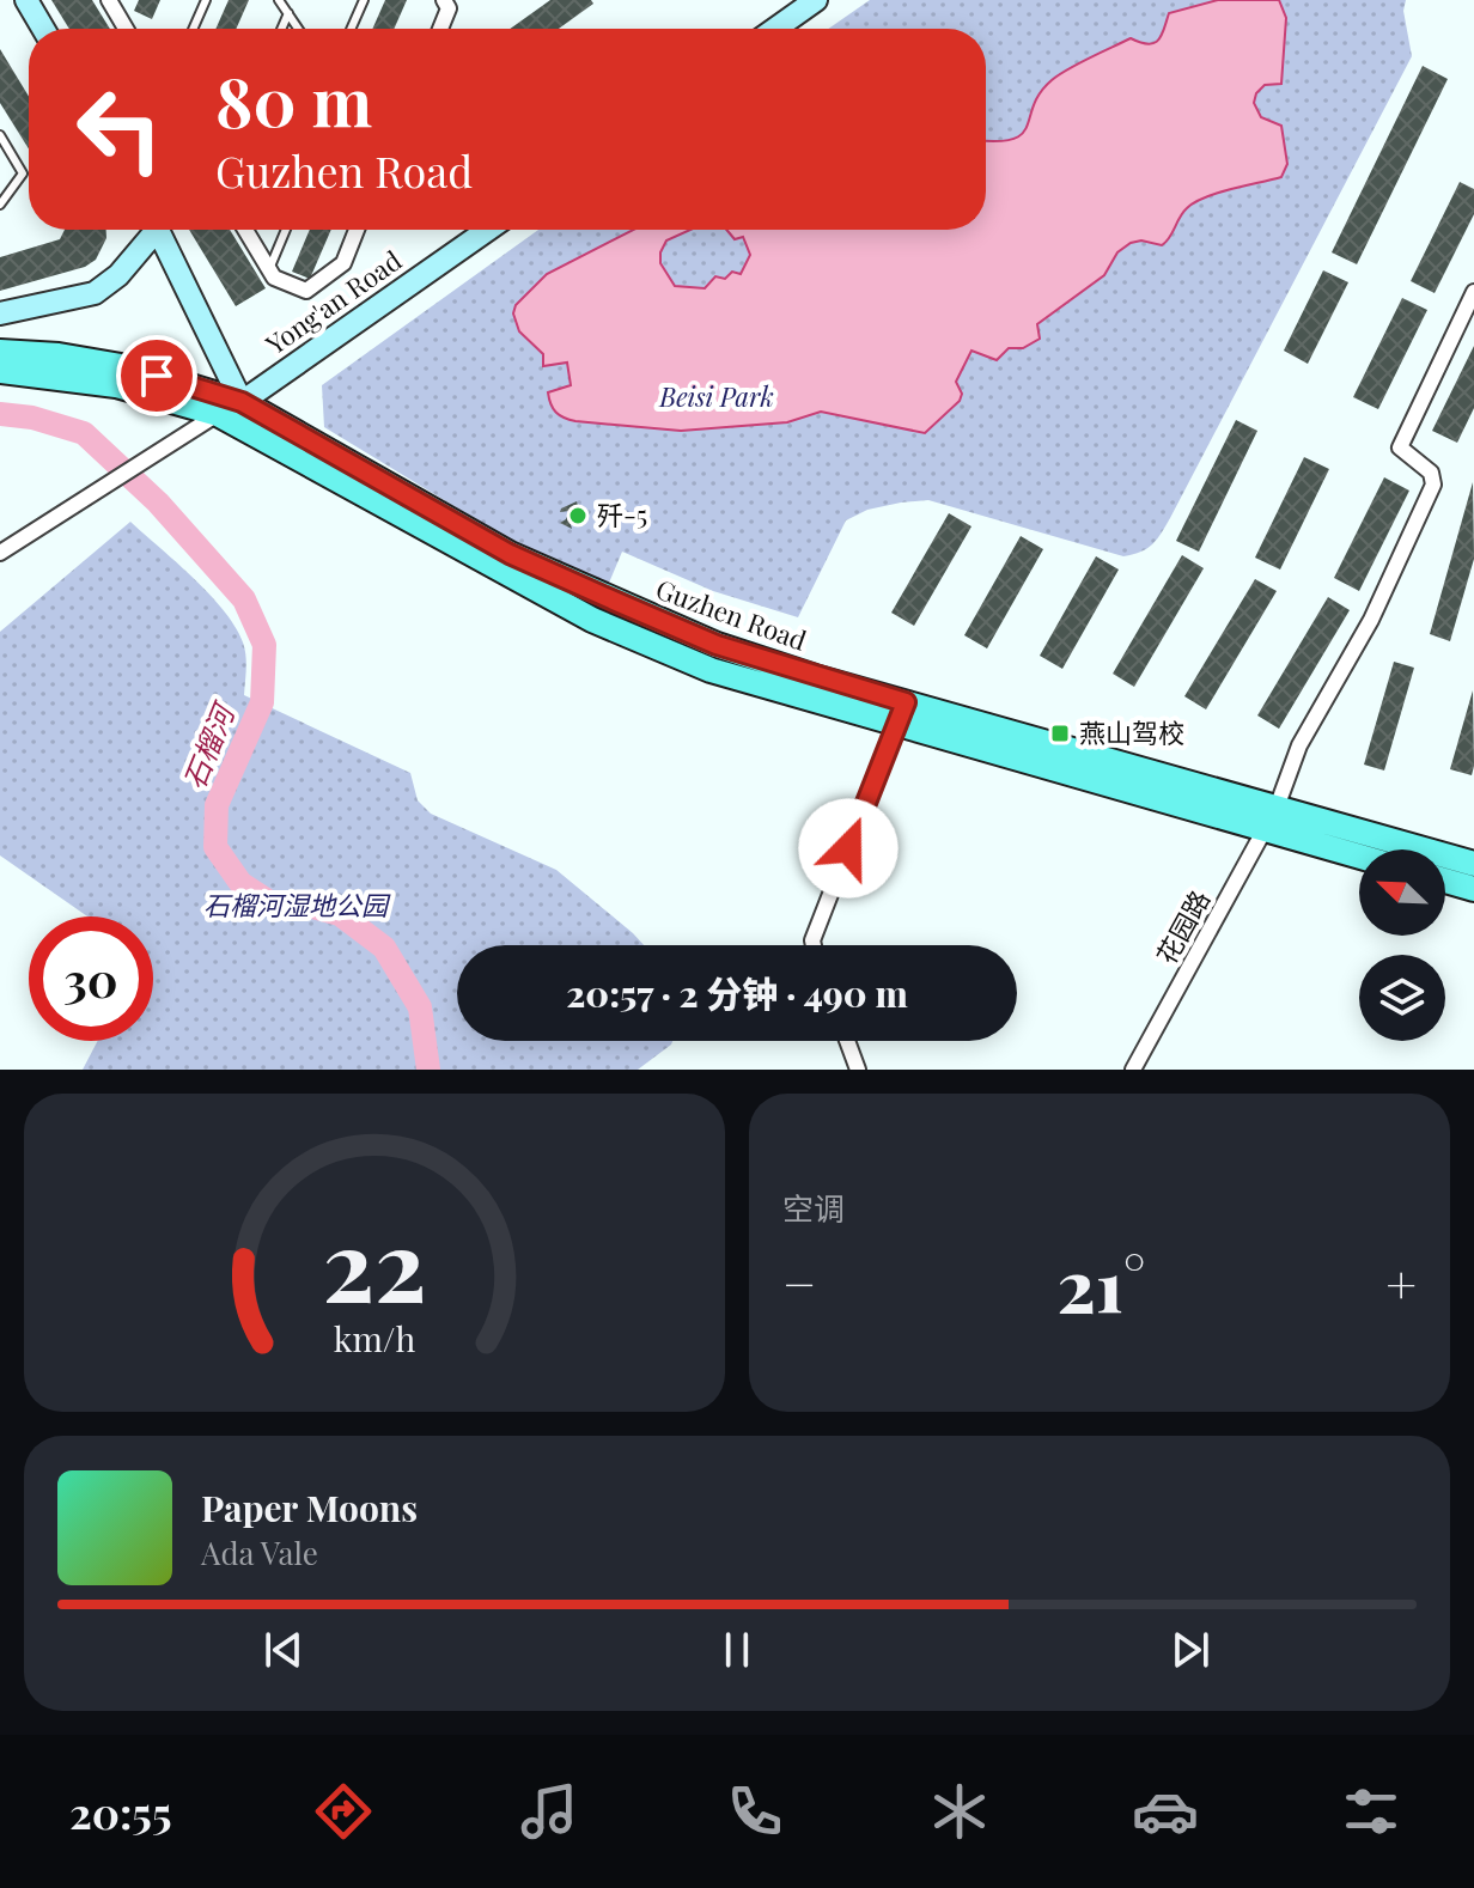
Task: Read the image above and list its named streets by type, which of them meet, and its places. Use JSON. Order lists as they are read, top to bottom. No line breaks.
{"streets":{"main road":["Yong'an Road","Guzhen Road"],"street":["花园路"]},"crossings":[["Yong'an Road","Guzhen Road"],["Guzhen Road","花园路"]],"water":["石榴河"],"parks":["Beisi Park","石榴河湿地公园"],"places":{"other":["歼-5"],"transit":["燕山驾校"]},"north":"top left","page":{"turn":["80 m","Guzhen Road"],"limit":"30","trip":"20:57 · 2 分钟 · 490 m","tile":"空调","heat":["−","21°","+"],"song":["Paper Moons","Ada Vale"],"tabs":"20:55","gauge":["22","km/h"]}}
